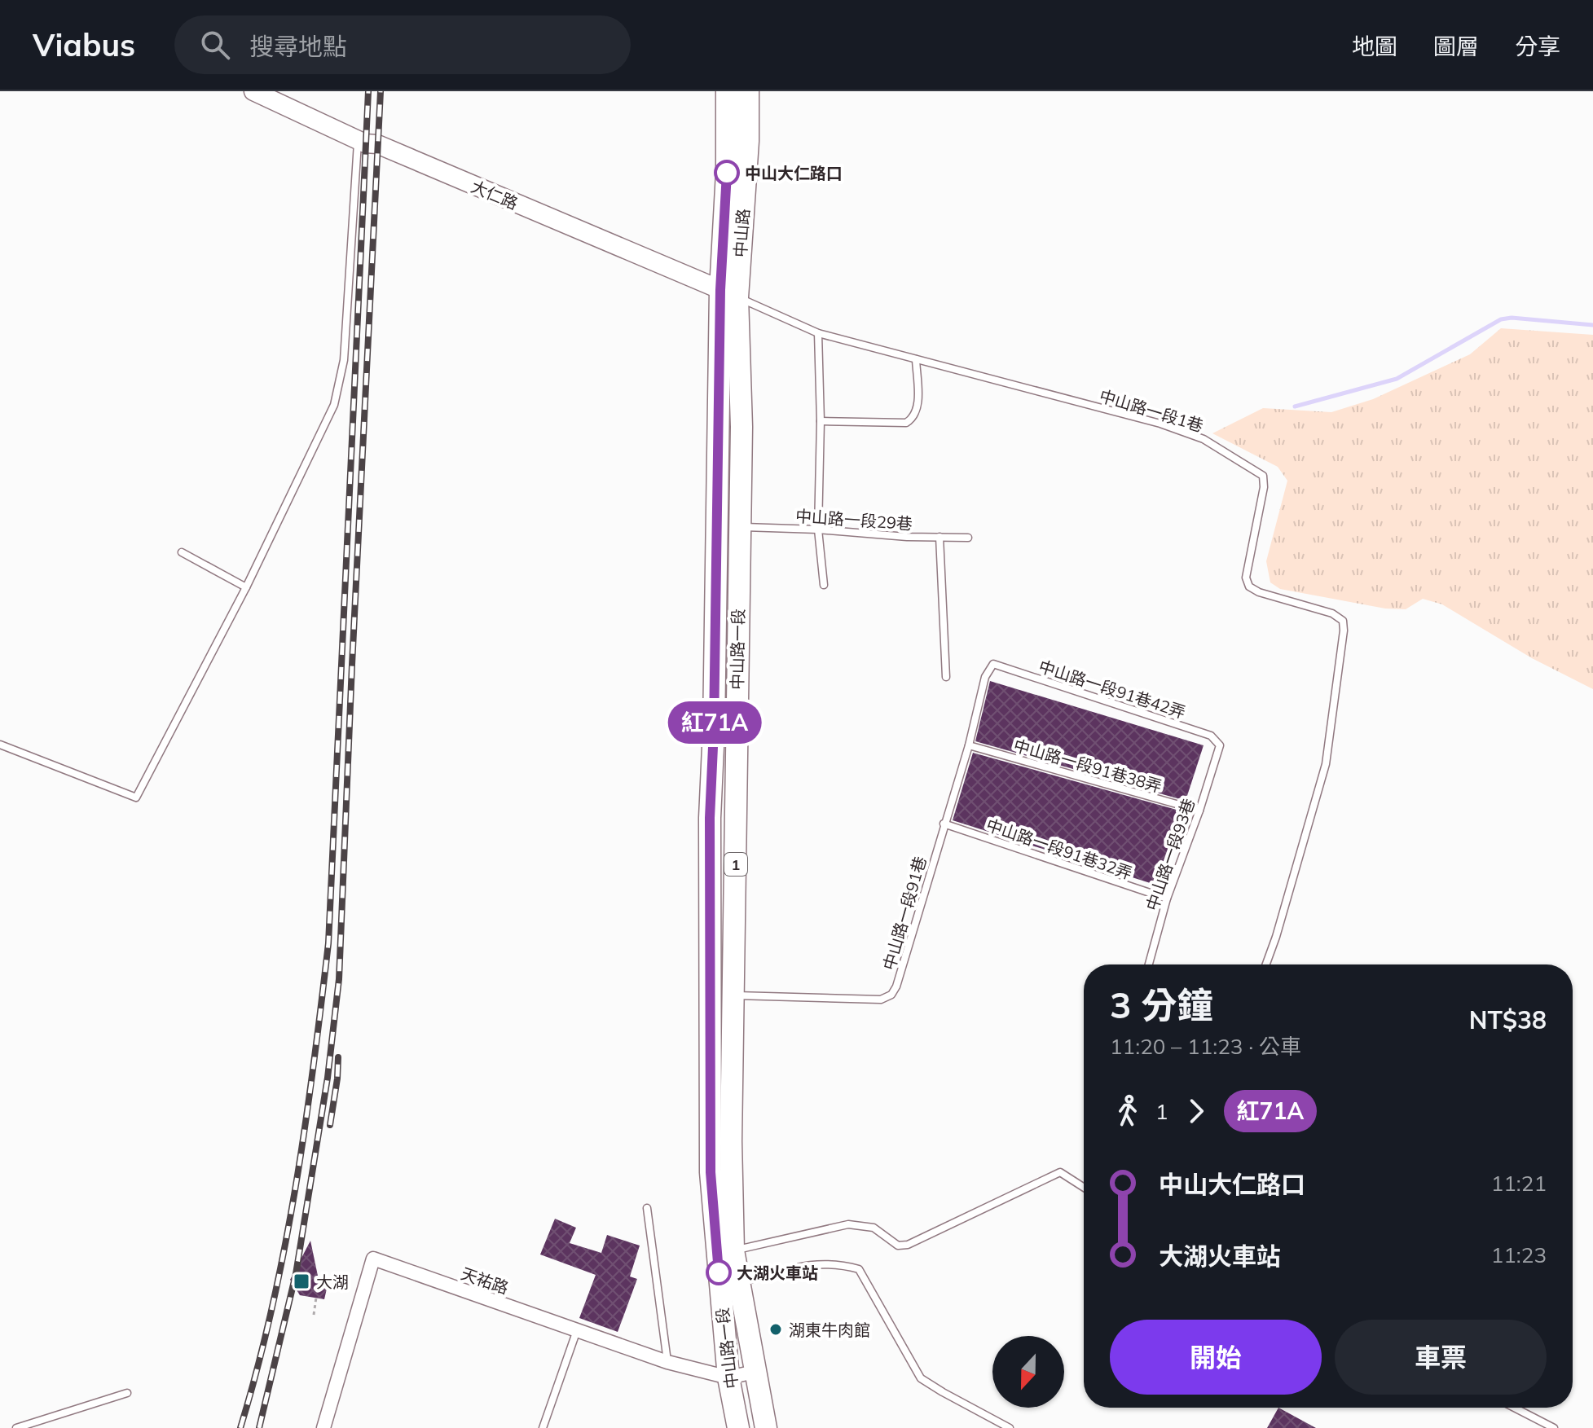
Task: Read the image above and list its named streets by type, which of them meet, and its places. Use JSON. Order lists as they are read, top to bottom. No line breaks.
{"streets":{"main road":["中山路","中山路一段","1"],"street":["大仁路","天祐路"],"lane":["中山路一段1巷","中山路一段29巷","中山路一段91巷42弄","中山路一段91巷38弄","中山路一段91巷32弄","中山路一段93巷","中山路一段91巷"]},"crossings":[["大仁路","中山路"],["大仁路","中山路一段1巷"],["大仁路","中山路一段"],["中山路","中山路一段1巷"],["中山路","中山路一段"],["中山路一段1巷","中山路一段"],["中山路一段29巷","中山路一段"],["中山路一段","中山路一段91巷"],["中山路一段","天祐路"],["中山路一段91巷42弄","中山路一段93巷"],["中山路一段91巷42弄","中山路一段91巷"],["中山路一段91巷38弄","中山路一段93巷"],["中山路一段91巷38弄","中山路一段91巷"],["中山路一段91巷32弄","中山路一段93巷"],["中山路一段91巷32弄","中山路一段91巷"]],"places":{"other":["中山大仁路口","大湖火車站","湖東牛肉館"],"transit":["大湖"]},"lines":["bus line 紅71A"],"north":"bottom","page":{"header":"Viabus","search":"搜尋地點","nav":["地圖","圖層","分享"],"on_map":"紅71A","heading":["3 分鐘","11:20 – 11:23 · 公車","NT$38"],"legs":["1","紅71A"],"list":[{"name":"中山大仁路口","value":"11:21"},{"name":"大湖火車站","value":"11:23"}],"buttons":["開始","車票"]}}
